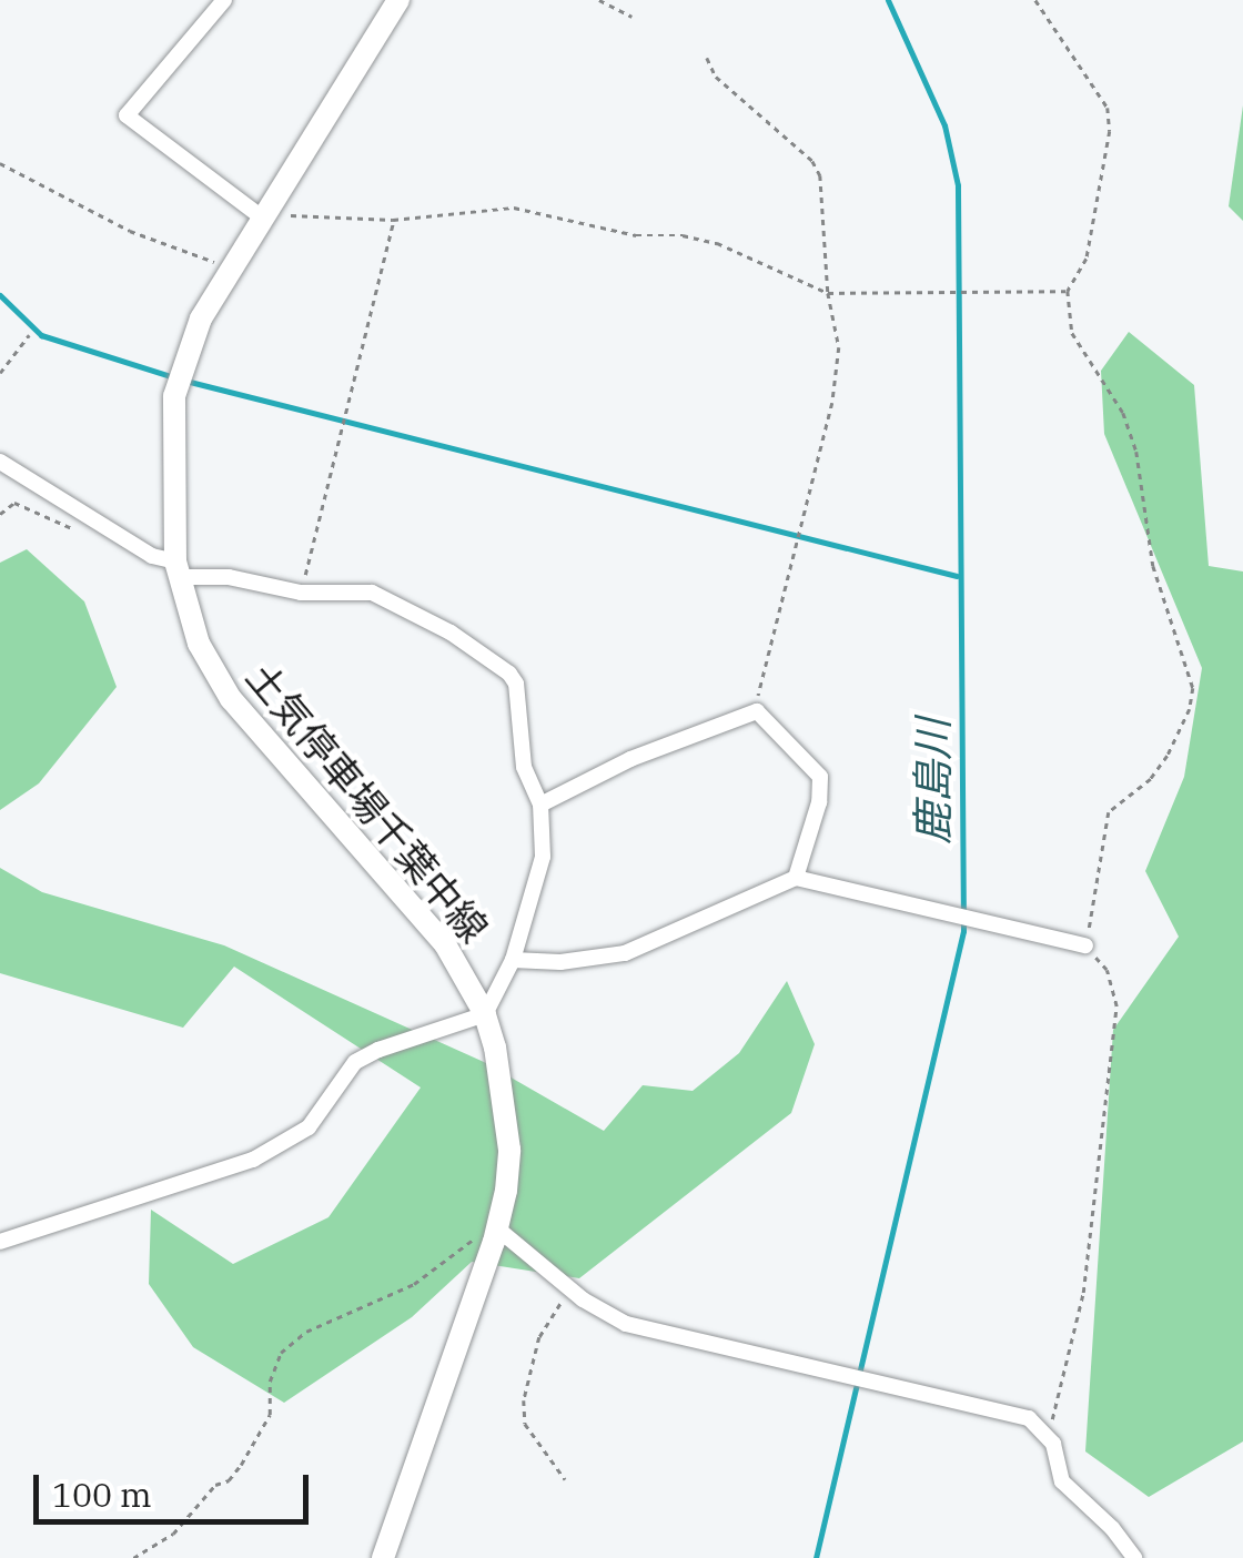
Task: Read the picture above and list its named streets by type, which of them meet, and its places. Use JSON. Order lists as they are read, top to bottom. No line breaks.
{"streets":{"main road":["土気停車場千葉中線"]},"water":["鹿島川"],"scale_bar":"100 m"}
